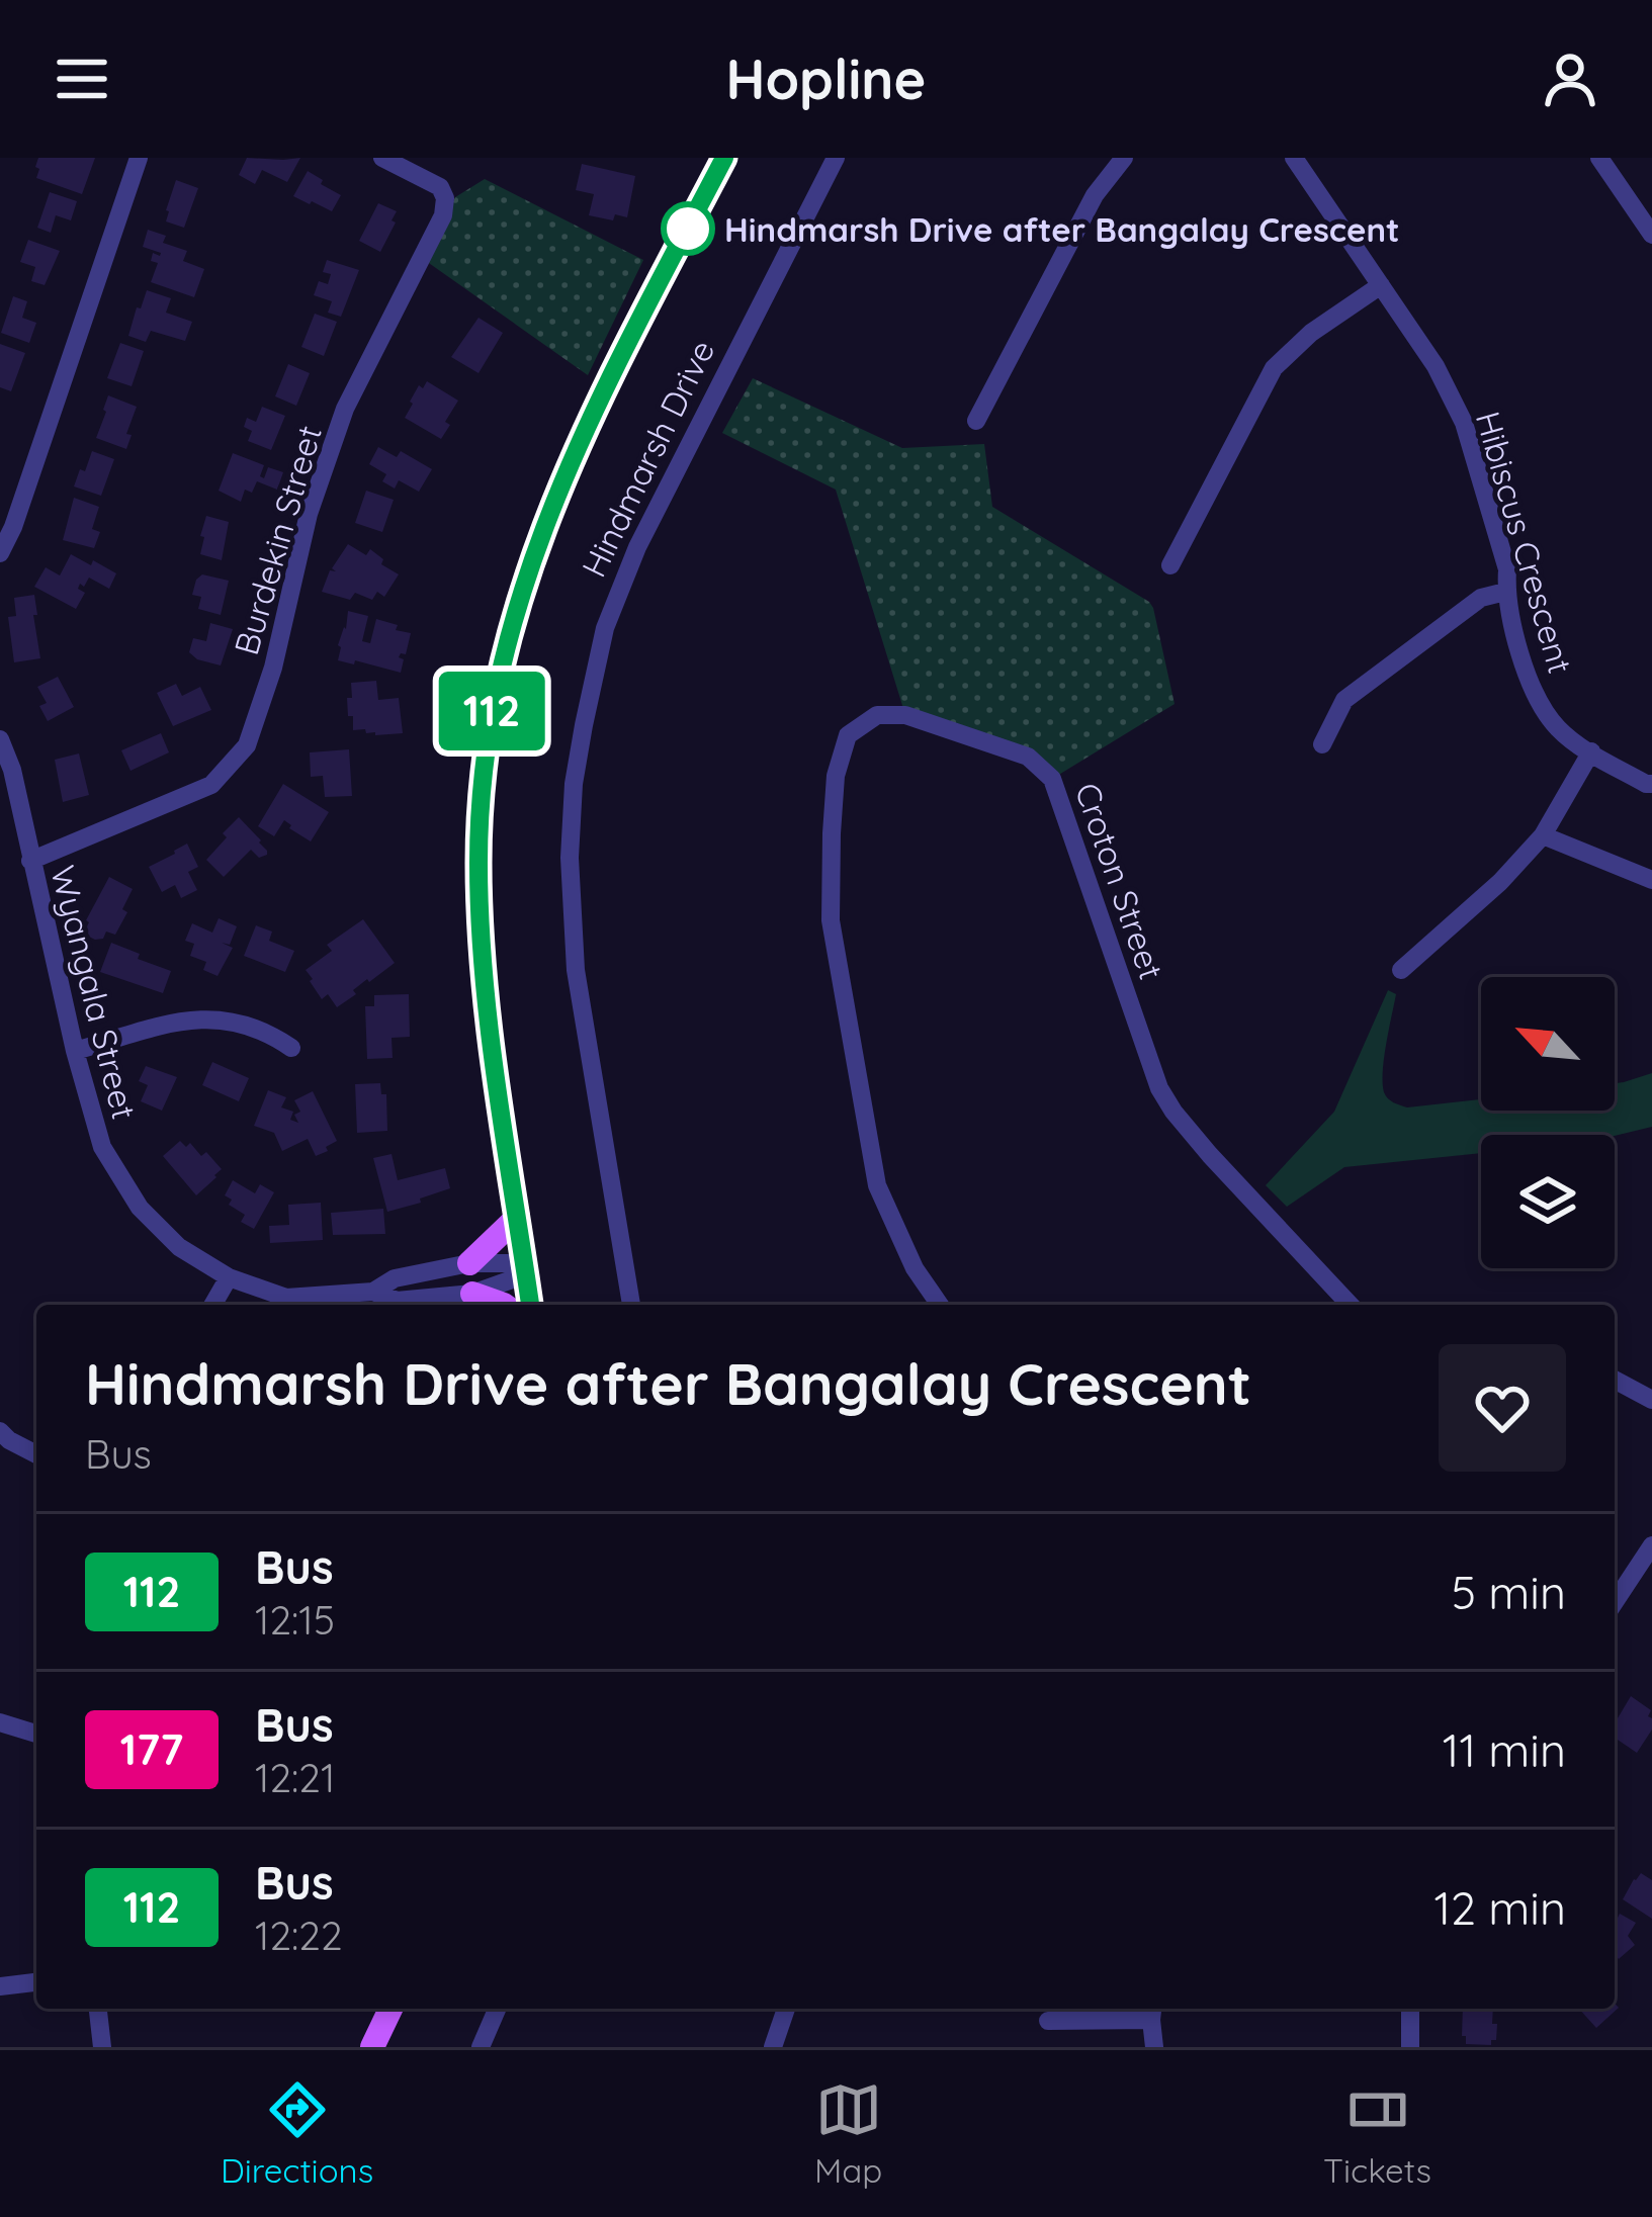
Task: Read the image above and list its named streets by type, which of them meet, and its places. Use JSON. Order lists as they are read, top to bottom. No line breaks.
{"streets":{"main road":["Hindmarsh Drive"],"street":["Burdekin Street","Hibiscus Crescent","Croton Street","Wyangala Street"]},"crossings":[["Hindmarsh Drive","Wyangala Street"],["Burdekin Street","Wyangala Street"]],"places":["Hindmarsh Drive after Bangalay Crescent"],"lines":["bus line 112"],"north":"top left","page":{"header":"Hopline","on_map":"112","heading":["Hindmarsh Drive after Bangalay Crescent","Bus"],"list":[{"mark":"112","name":"Bus","note":"12:15","value":"5 min"},{"mark":"177","name":"Bus","note":"12:21","value":"11 min"},{"mark":"112","name":"Bus","note":"12:22","value":"12 min"}],"tabs":["Directions","Map","Tickets"]}}
